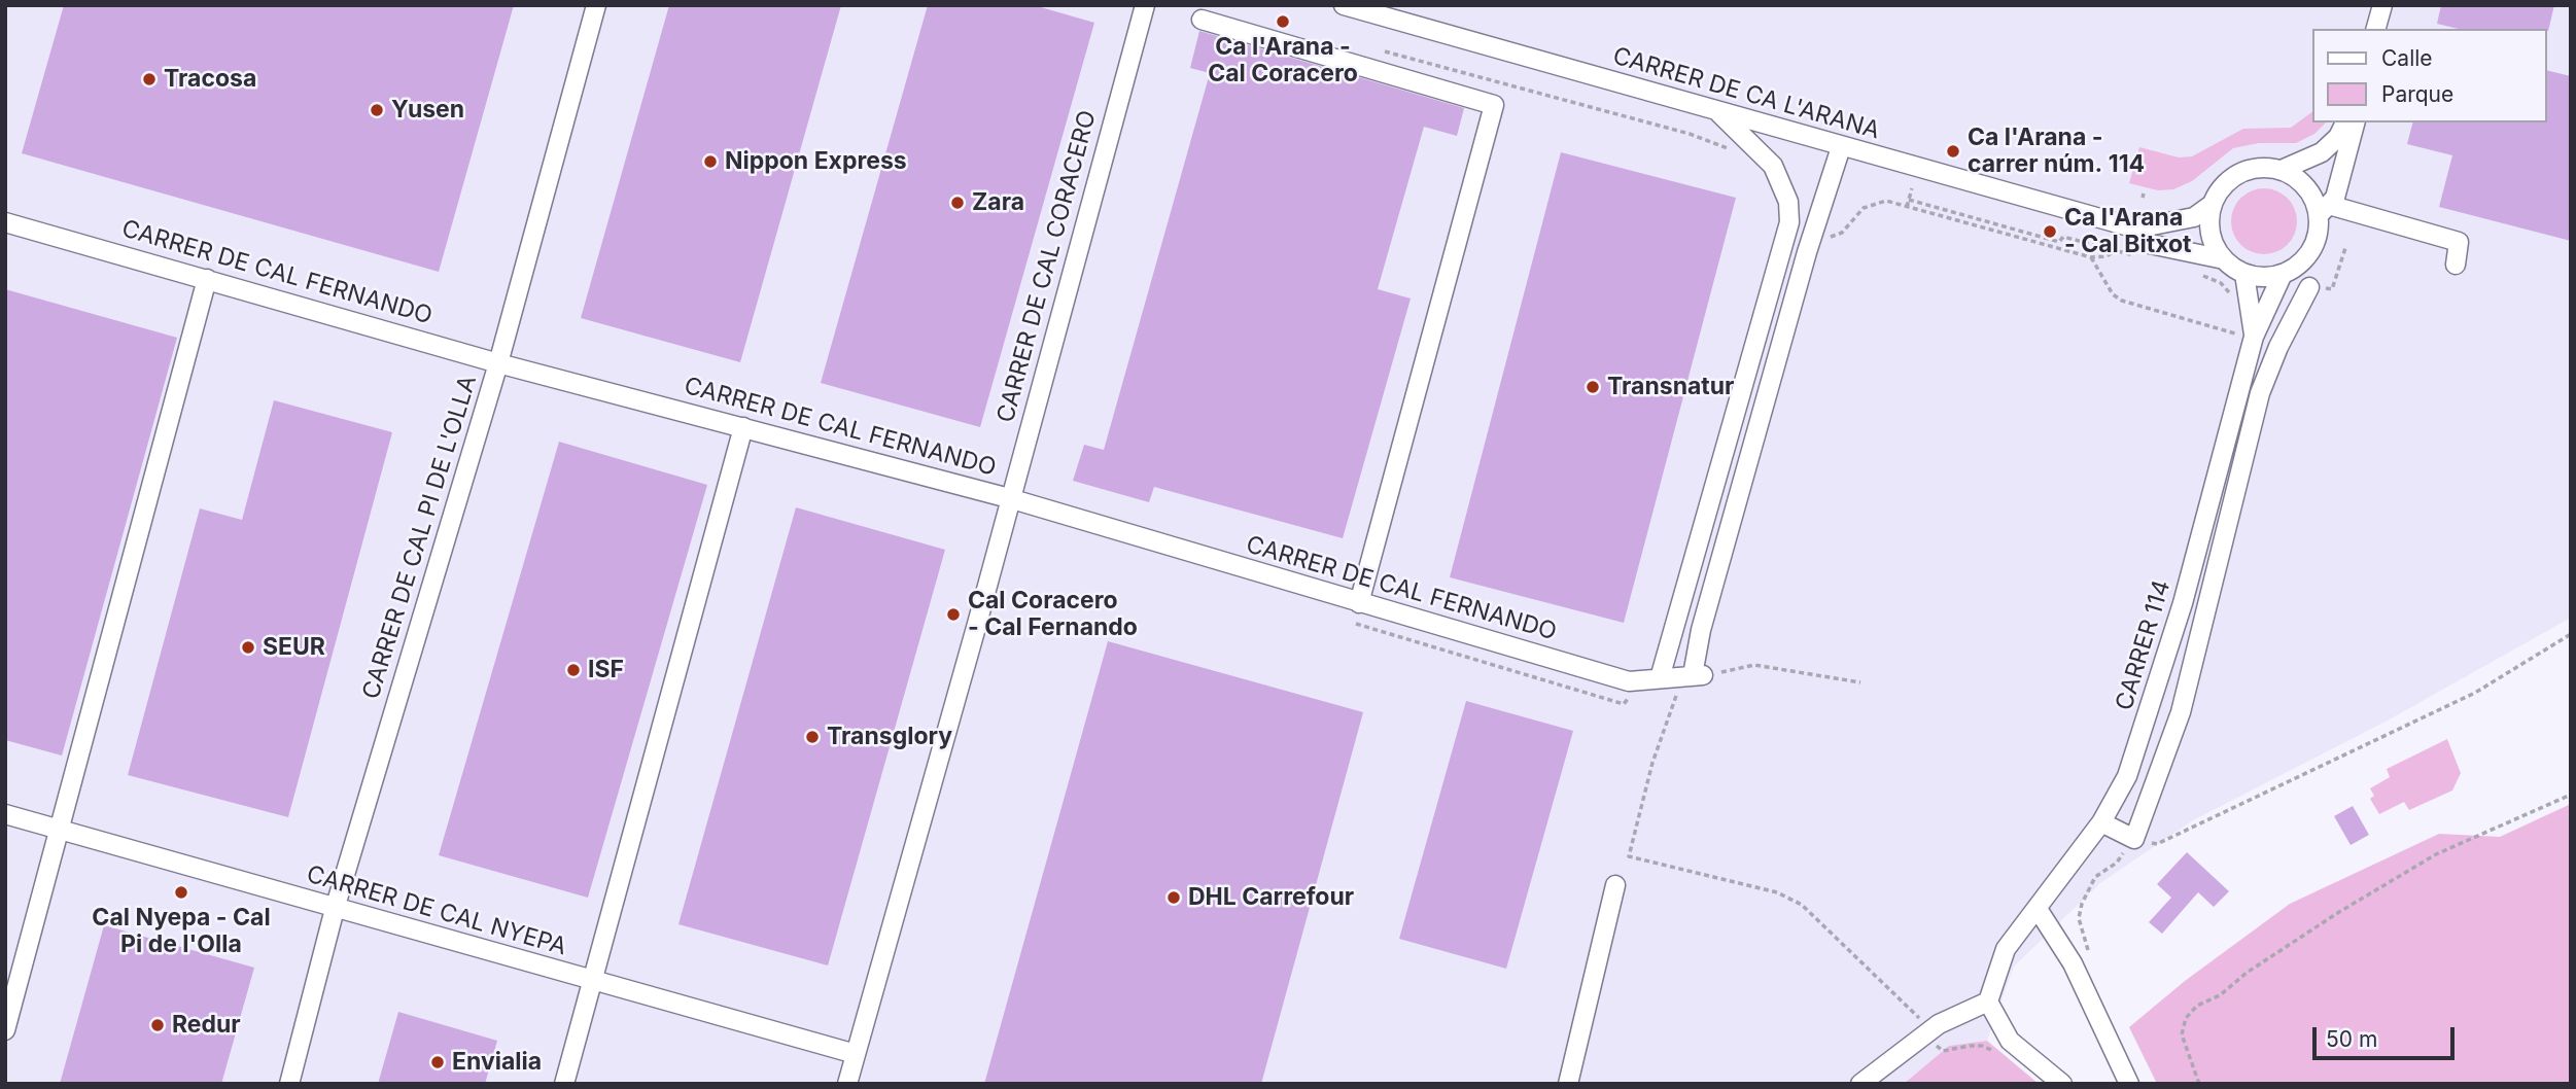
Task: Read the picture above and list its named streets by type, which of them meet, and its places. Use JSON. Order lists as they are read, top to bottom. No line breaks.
{"streets":{"street":["CARRER DE CA L'ARANA","CARRER DE CAL CORACERO","CARRER DE CAL FERNANDO","CARRER DE CAL PI DE L'OLLA","CARRER 114","CARRER DE CAL NYEPA"]},"crossings":[["CARRER DE CA L'ARANA","CARRER 114"],["CARRER DE CAL CORACERO","CARRER DE CAL FERNANDO"],["CARRER DE CAL CORACERO","CARRER DE CAL NYEPA"],["CARRER DE CAL FERNANDO","CARRER DE CAL PI DE L'OLLA"],["CARRER DE CAL PI DE L'OLLA","CARRER DE CAL NYEPA"]],"places":["Ca l'Arana - Cal Coracero","Tracosa","Yusen","Ca l'Arana - carrer núm. 114","Nippon Express","Zara","Ca l'Arana - Cal Bitxot","Transnatur","Cal Coracero - Cal Fernando","SEUR","ISF","Transglory","Cal Nyepa - Cal Pi de l'Olla","DHL Carrefour","Redur","Envialia"],"legend":["Calle","Parque"],"scale_bar":"50 m"}
